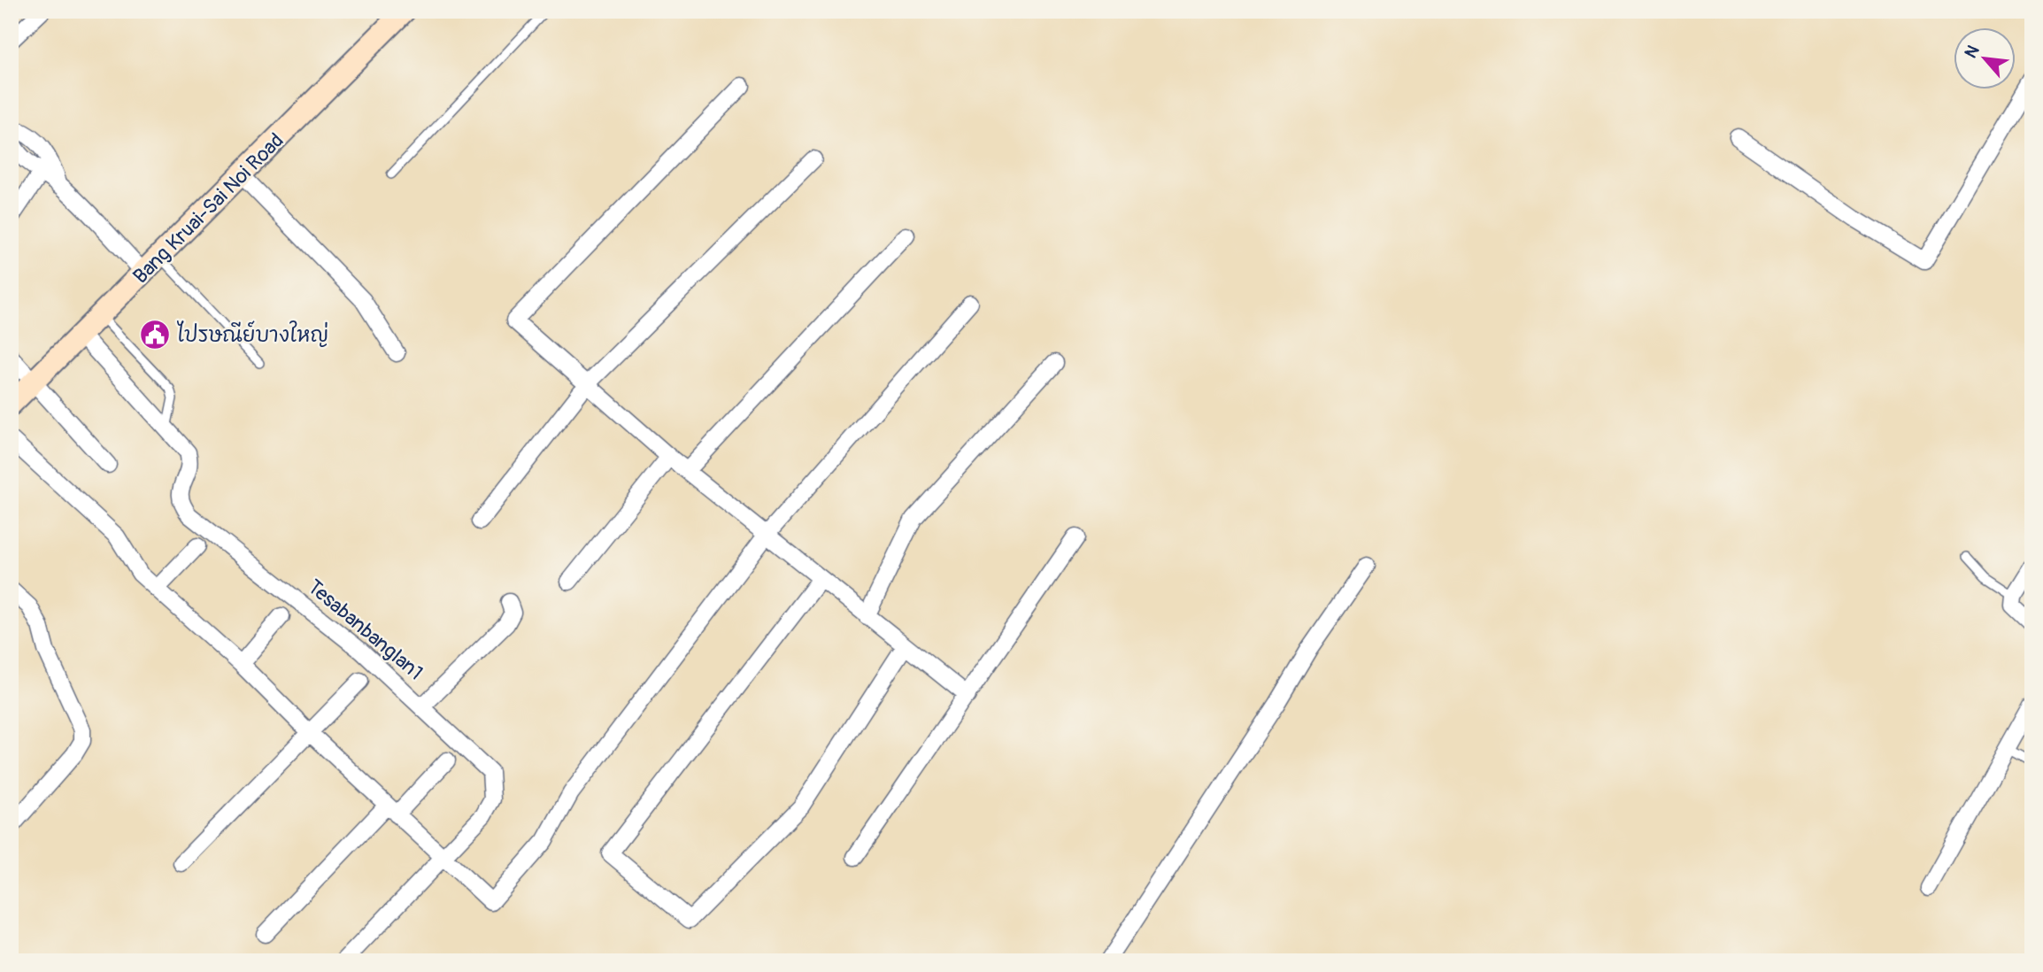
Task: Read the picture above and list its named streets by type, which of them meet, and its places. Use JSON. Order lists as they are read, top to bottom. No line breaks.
{"streets":{"street":["Bang Kruai-Sai Noi Road","Tesabanbanglan1"]},"crossings":[["Bang Kruai-Sai Noi Road","Tesabanbanglan1"]],"places":{"public building":["ไปรษณีย์บางใหญ่"]},"north":"top left"}
